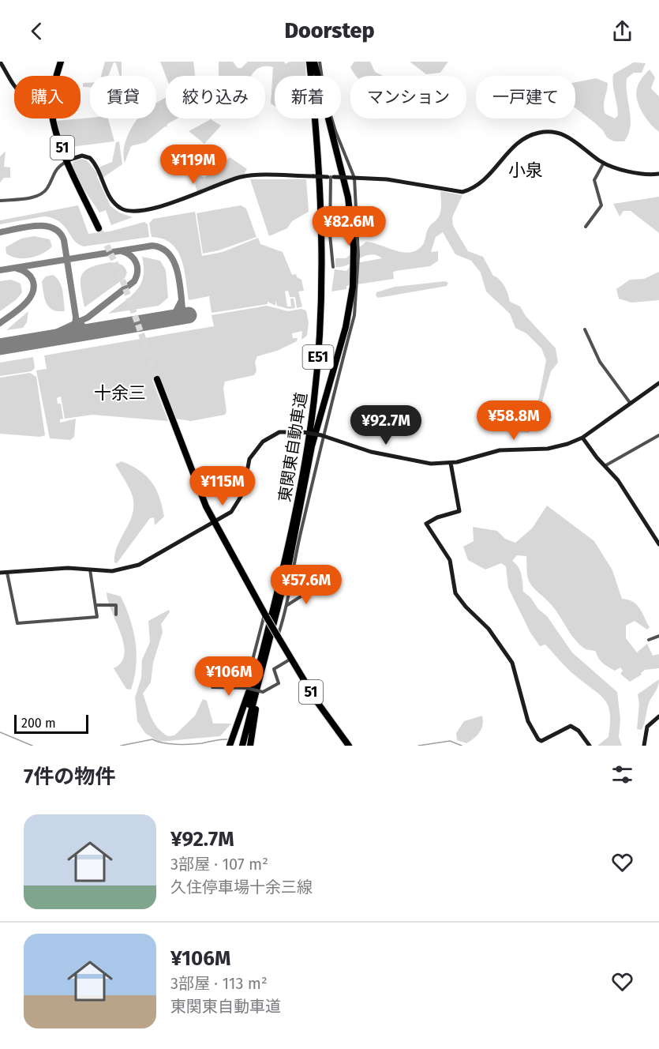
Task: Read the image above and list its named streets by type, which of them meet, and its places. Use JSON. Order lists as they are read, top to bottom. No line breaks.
{"streets":{"highway":["51","E51","東関東自動車道"]},"districts":["小泉","十余三"],"scale_bar":"200 m","page":{"header":"Doorstep","chip":["購入","賃貸","絞り込み","新着","マンション","一戸建て"],"price":["¥119M","¥82.6M","¥58.8M","¥92.7M","¥115M","¥57.6M","¥106M"],"scale":"200 m","heading":"7件の物件","list":[{"name":"¥92.7M","note":"3部屋 · 107 m² · 久住停車場十余三線"},{"name":"¥106M","note":"3部屋 · 113 m² · 東関東自動車道"}]}}
